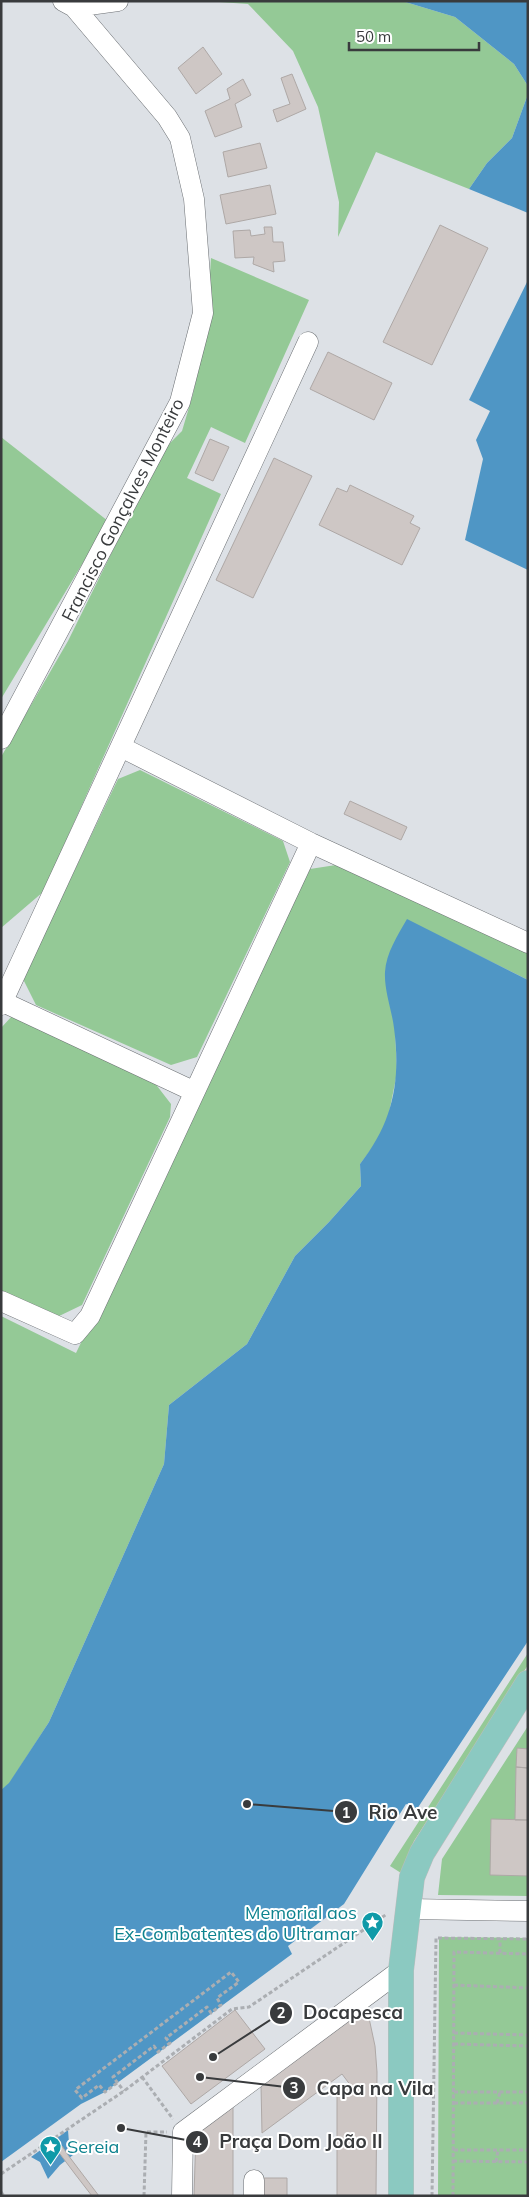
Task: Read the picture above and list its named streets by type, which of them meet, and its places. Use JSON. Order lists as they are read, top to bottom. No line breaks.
{"streets":{"street":["Francisco Gonçalves Monteiro"]},"places":{"other":["Rio Ave","Docapesca","Capa na Vila","Praça Dom João II"],"place":["Memorial aos Ex-Combatentes do Ultramar","Sereia"]},"scale_bar":"50 m"}
